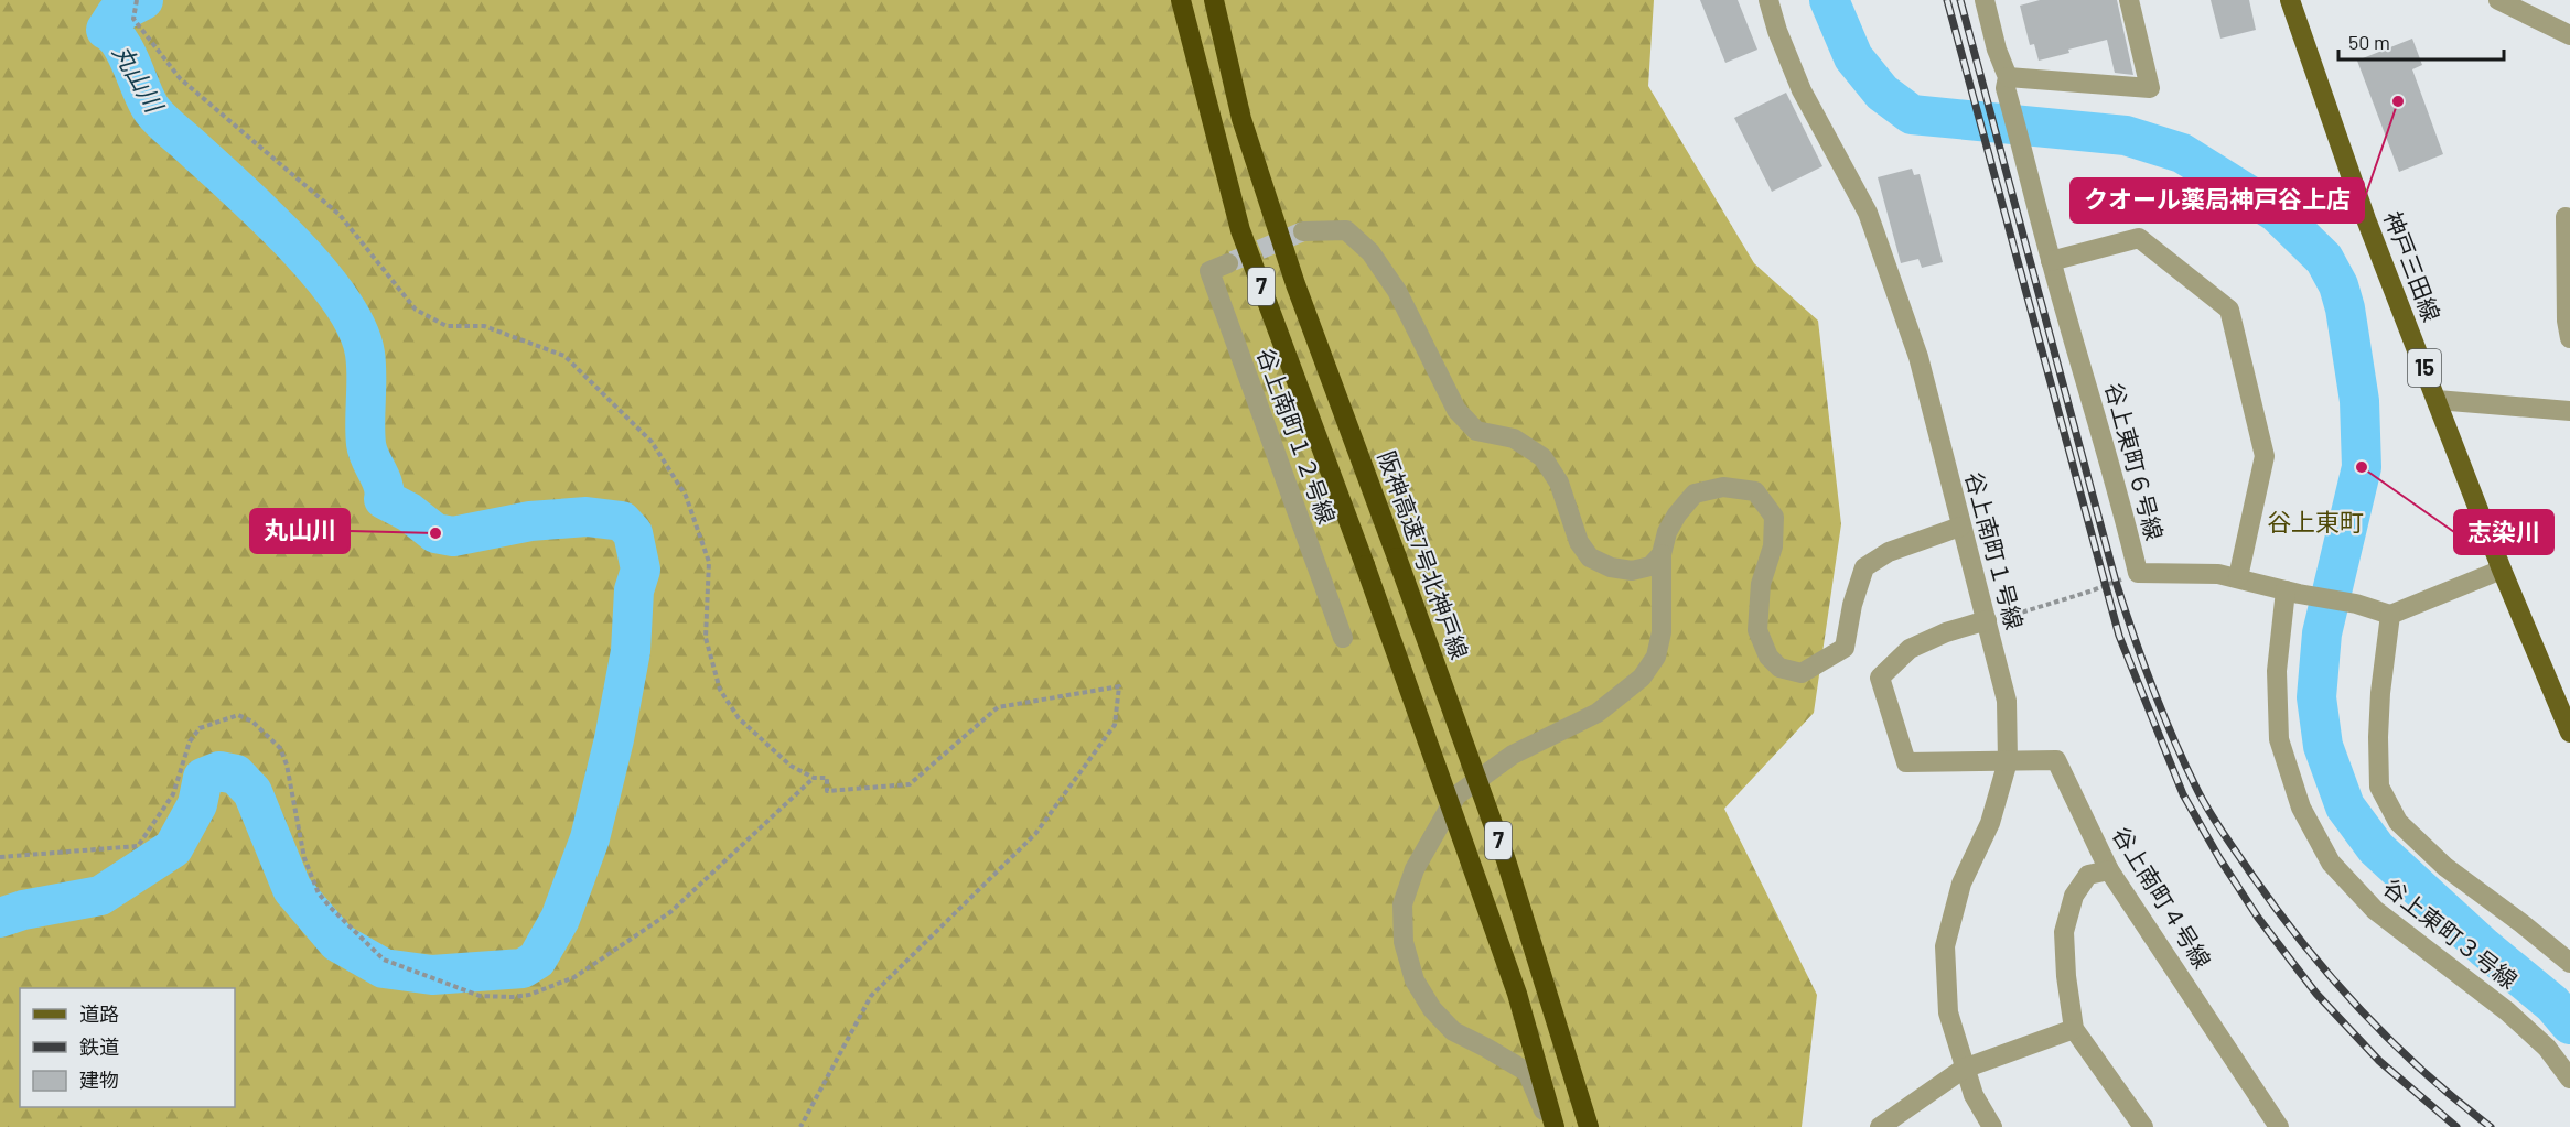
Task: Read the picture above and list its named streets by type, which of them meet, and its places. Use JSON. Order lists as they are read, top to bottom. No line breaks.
{"streets":{"highway":["7","阪神高速7号北神戸線"],"main road":["神戸三田線","15"],"street":["谷上南町１２号線","谷上東町６号線","谷上南町１号線","谷上南町４号線","谷上東町３号線"]},"crossings":[["谷上東町６号線","谷上東町３号線"],["谷上南町１号線","谷上南町４号線"]],"districts":["谷上東町"],"water":["丸山川"],"places":["クオール薬局神戸谷上店","志染川","丸山川"],"legend":["道路","鉄道","建物"],"scale_bar":"50 m"}
